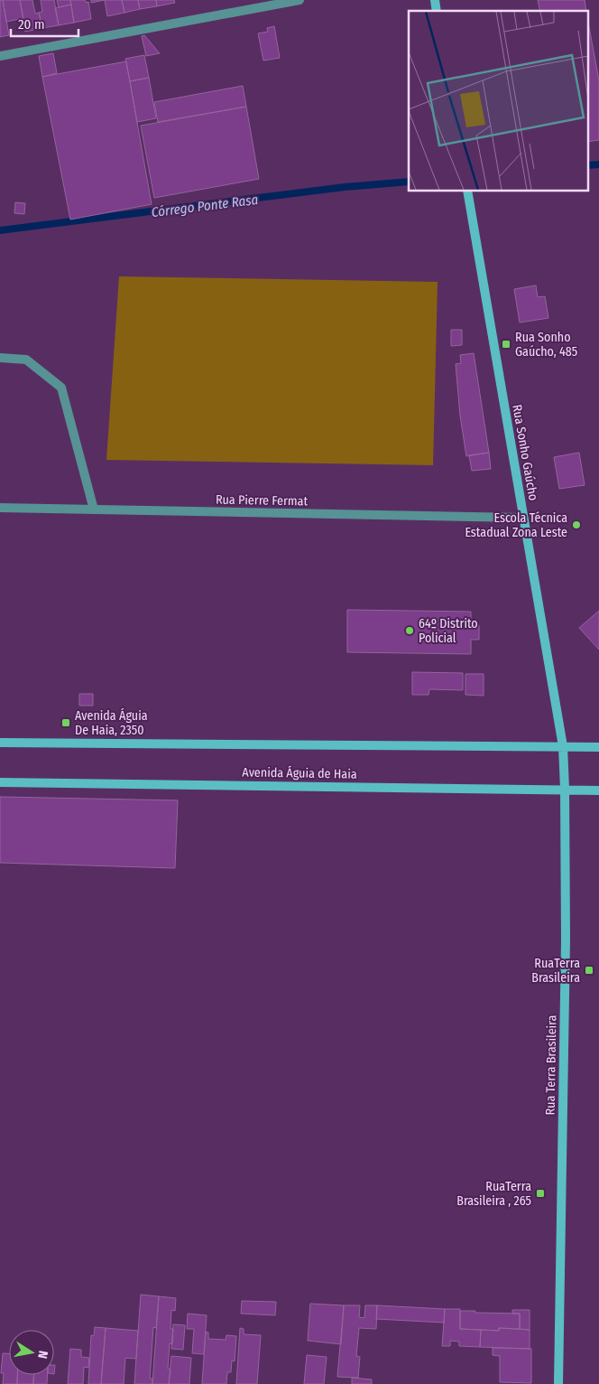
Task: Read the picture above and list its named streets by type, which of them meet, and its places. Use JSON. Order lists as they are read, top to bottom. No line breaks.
{"streets":{"street":["Rua Sonho Gaúcho","Rua Pierre Fermat","Avenida Águia de Haia","Rua Terra Brasileira"]},"crossings":[["Rua Sonho Gaúcho","Rua Pierre Fermat"],["Rua Sonho Gaúcho","Rua Terra Brasileira"],["Avenida Águia de Haia","Rua Terra Brasileira"]],"water":["Córrego Ponte Rasa"],"places":{"transit":["Rua Sonho Gaúcho, 485","Avenida Águia De Haia, 2350","RuaTerra Brasileira","RuaTerra Brasileira , 265"],"other":["Escola Técnica Estadual Zona Leste","64º Distrito Policial"]},"scale_bar":"20 m","north":"right"}
